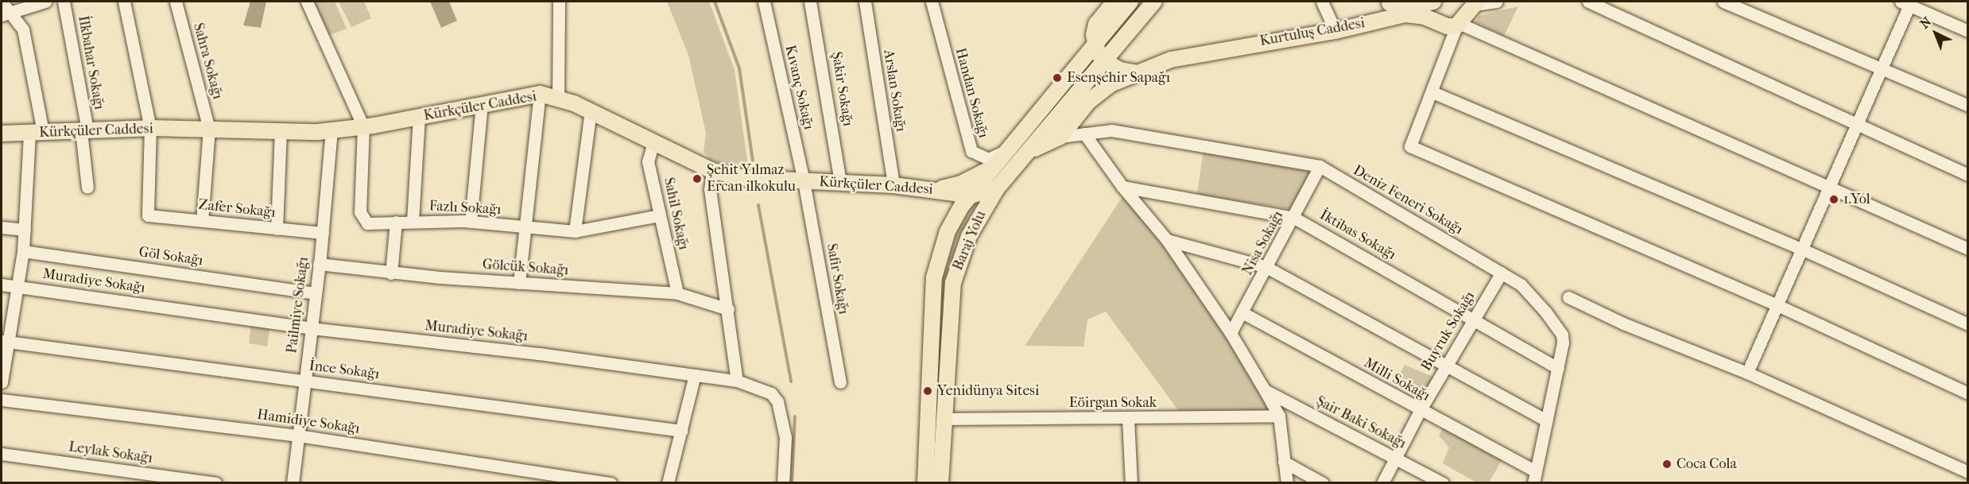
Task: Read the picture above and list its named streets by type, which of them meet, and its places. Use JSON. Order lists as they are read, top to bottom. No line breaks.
{"streets":{"main road":["Kurtuluş Caddesi","Kürkçüler Caddesi","Baraj Yolu"],"street":["Sahra Sokağı","İlkbahar Sokağı","Kıvanç Sokağı","Şakir Sokağı","Arslan Sokağı","Handan Sokağı","Deniz Feneri Sokağı","Fazlı Sokağı","Zafer Sokağı","Sahil Sokağı","İktibas Sokağı","Nisa Sokağı","Göl Sokağı","Gölcük Sokağı","Safir Sokağı","Muradiye Sokağı","Pailmiye Sokağı","Buyruk Sokağı","İnce Sokağı","Milli Sokağı","Eöirgan Sokak","Hamidiye Sokağı","Şair Baki Sokağı","Leylak Sokağı"]},"crossings":[["Kurtuluş Caddesi","Deniz Feneri Sokağı"],["Sahra Sokağı","Kürkçüler Caddesi"],["Sahra Sokağı","Zafer Sokağı"],["İlkbahar Sokağı","Kürkçüler Caddesi"],["Kıvanç Sokağı","Kürkçüler Caddesi"],["Kıvanç Sokağı","Safir Sokağı"],["Şakir Sokağı","Kürkçüler Caddesi"],["Arslan Sokağı","Kürkçüler Caddesi"],["Handan Sokağı","Baraj Yolu"],["Kürkçüler Caddesi","Fazlı Sokağı"],["Kürkçüler Caddesi","Zafer Sokağı"],["Kürkçüler Caddesi","Sahil Sokağı"],["Kürkçüler Caddesi","Baraj Yolu"],["Kürkçüler Caddesi","Safir Sokağı"],["Kürkçüler Caddesi","Pailmiye Sokağı"],["Deniz Feneri Sokağı","İktibas Sokağı"],["Deniz Feneri Sokağı","Nisa Sokağı"],["Deniz Feneri Sokağı","Buyruk Sokağı"],["Deniz Feneri Sokağı","Milli Sokağı"],["Fazlı Sokağı","Sahil Sokağı"],["Zafer Sokağı","Pailmiye Sokağı"],["Sahil Sokağı","Gölcük Sokağı"],["İktibas Sokağı","Nisa Sokağı"],["İktibas Sokağı","Buyruk Sokağı"],["Baraj Yolu","Eöirgan Sokak"],["Nisa Sokağı","Milli Sokağı"],["Göl Sokağı","Pailmiye Sokağı"],["Gölcük Sokağı","Pailmiye Sokağı"],["Muradiye Sokağı","Pailmiye Sokağı"],["Pailmiye Sokağı","İnce Sokağı"],["Pailmiye Sokağı","Hamidiye Sokağı"],["Buyruk Sokağı","Milli Sokağı"],["Buyruk Sokağı","Şair Baki Sokağı"]],"places":["Esenşehir Sapağı","Şehit Yılmaz Ercan ilkokulu","1.Yol","Yenidünya Sitesi","Coca Cola"],"north":"top left"}
